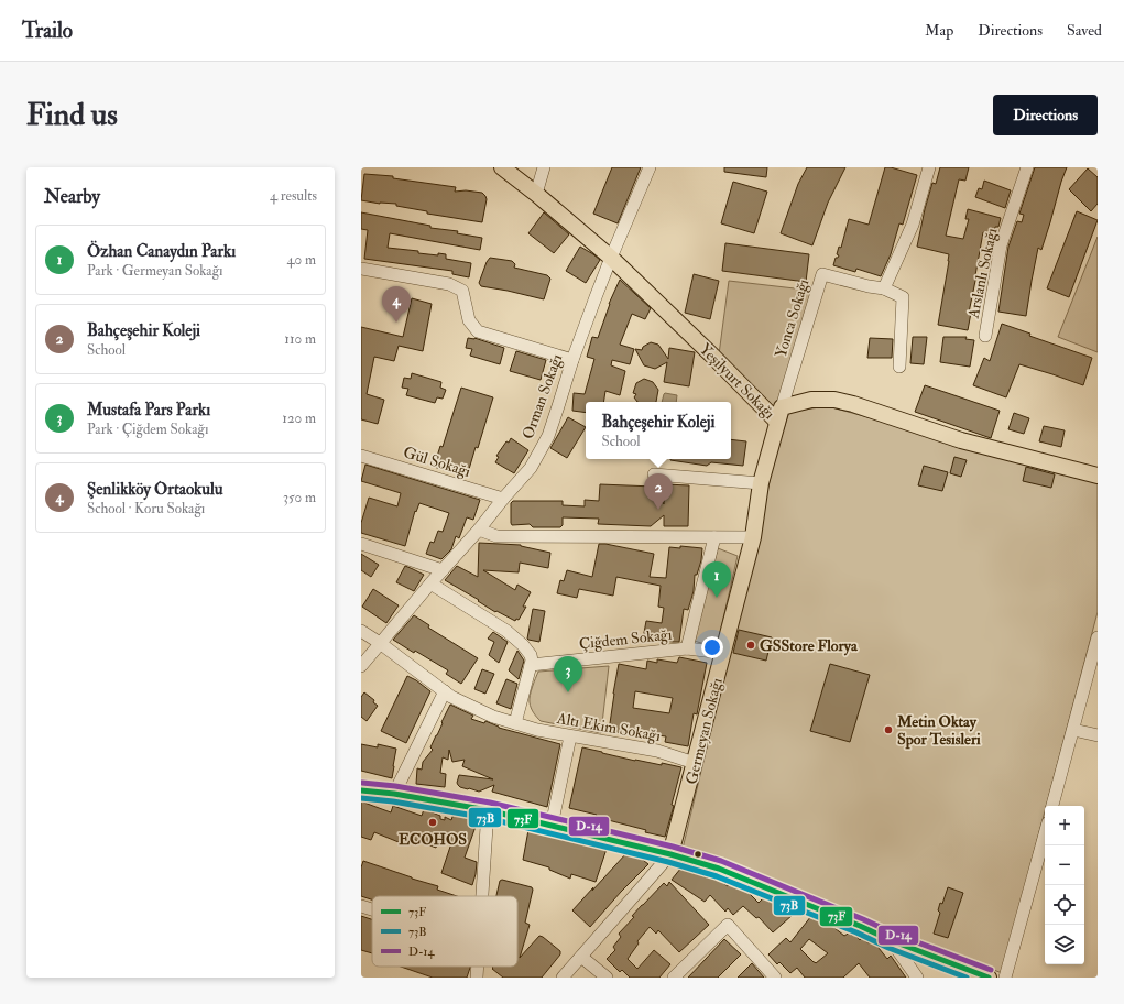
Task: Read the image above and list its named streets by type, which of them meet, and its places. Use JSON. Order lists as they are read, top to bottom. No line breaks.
{"streets":{"main road":["Yeşilyurt Sokağı","Germeyan Sokağı"],"street":["Arslanlı Sokağı","Yonca Sokağı","Orman Sokağı","Gül Sokağı","Çiğdem Sokağı","Altı Ekim Sokağı"]},"crossings":[["Yonca Sokağı","Yeşilyurt Sokağı"],["Yeşilyurt Sokağı","Orman Sokağı"],["Yeşilyurt Sokağı","Germeyan Sokağı"],["Orman Sokağı","Gül Sokağı"],["Orman Sokağı","Altı Ekim Sokağı"],["Çiğdem Sokağı","Germeyan Sokağı"],["Altı Ekim Sokağı","Germeyan Sokağı"]],"places":["GSStore Florya","Metin Oktay Spor Tesisleri","ECOHOS"],"lines":["transit line D-14","transit line 73F","transit line 73B"],"legend":["73F","73B","D-14"],"page":{"header":"Trailo","nav":["Map","Directions","Saved"],"buttons":"Directions","title":"Find us","heading":["Nearby","4 results"],"list":[{"mark":"1","name":"Özhan Canaydın Parkı","note":"Park · Germeyan Sokağı","value":"40 m"},{"mark":"2","name":"Bahçeşehir Koleji","note":"School","value":"110 m"},{"mark":"3","name":"Mustafa Pars Parkı","note":"Park · Çiğdem Sokağı","value":"120 m"},{"mark":"4","name":"Şenlikköy Ortaokulu","note":"School · Koru Sokağı","value":"350 m"}],"pins":["4","2","1","3"],"popup":["Bahçeşehir Koleji","School"],"map_buttons":["+","−"]}}
